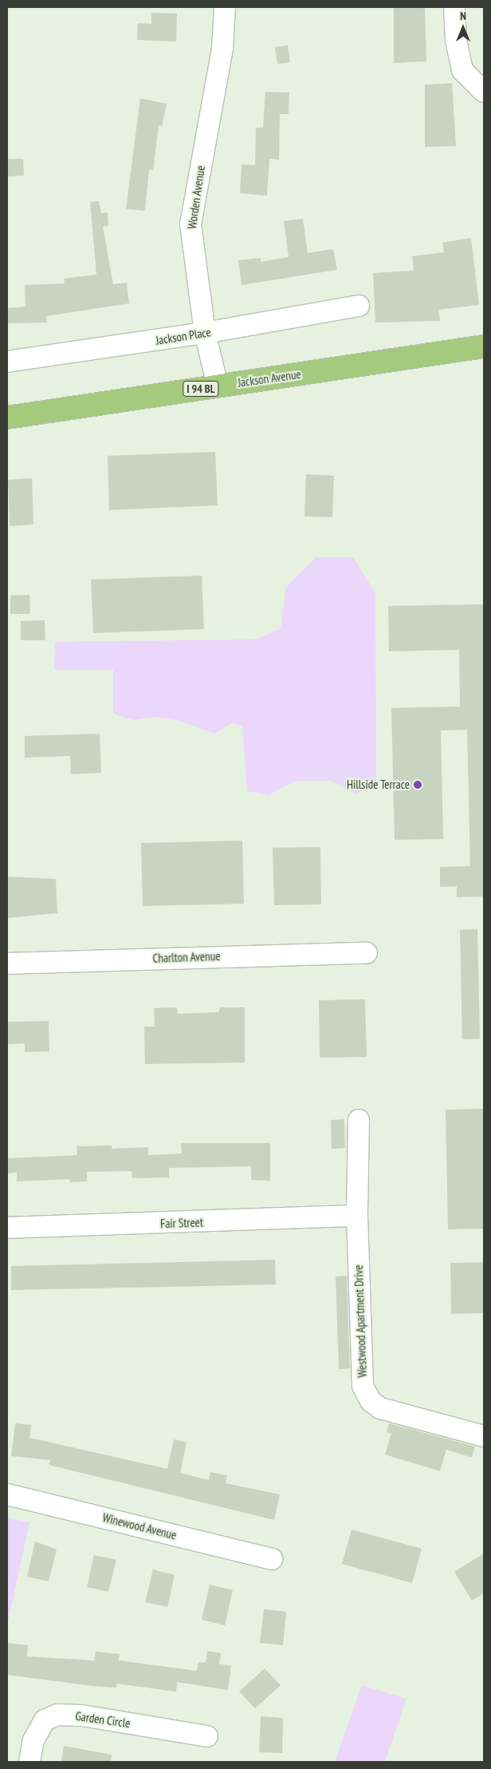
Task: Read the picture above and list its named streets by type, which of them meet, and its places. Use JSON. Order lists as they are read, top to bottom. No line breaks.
{"streets":{"main road":["Jackson Avenue","I 94 BL"],"street":["Worden Avenue","Jackson Place","Charlton Avenue","Fair Street","Westwood Apartment Drive","Winewood Avenue","Garden Circle"]},"crossings":[["Worden Avenue","Jackson Place"],["Worden Avenue","Jackson Avenue"],["Fair Street","Westwood Apartment Drive"]],"places":["Hillside Terrace"],"north":"top"}
